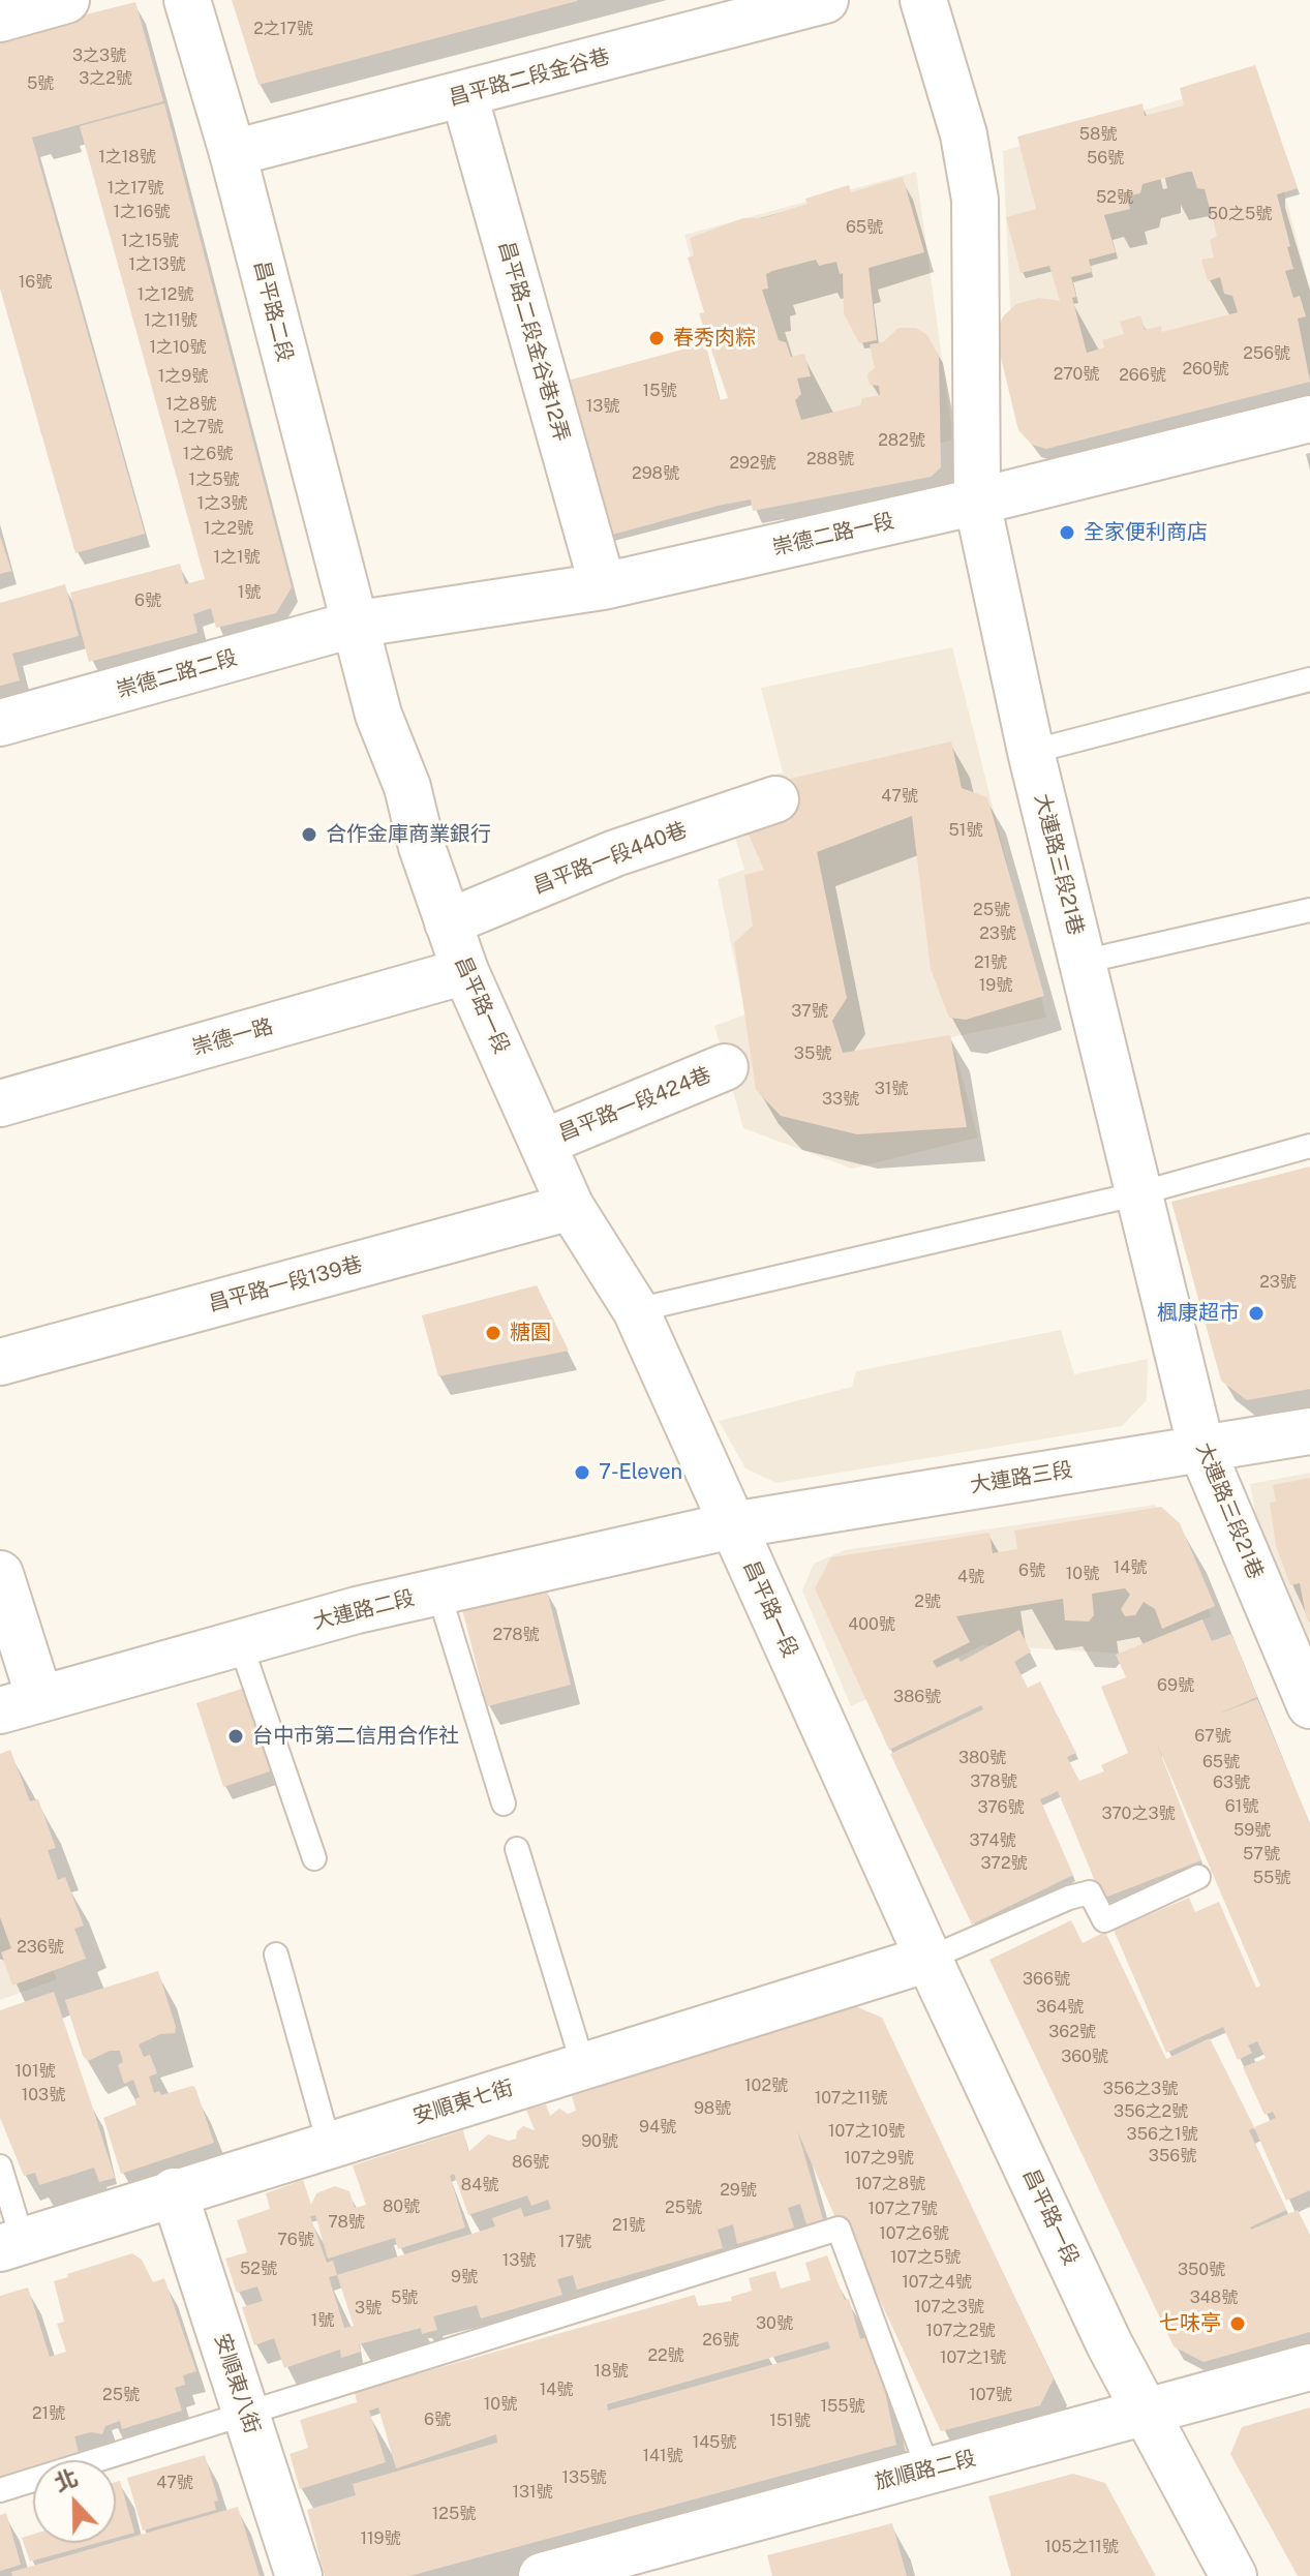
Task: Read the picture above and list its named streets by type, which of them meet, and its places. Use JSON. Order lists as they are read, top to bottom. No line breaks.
{"streets":{"street":["昌平路二段金谷巷","昌平路二段","昌平路二段金谷巷12弄","崇德二路一段","崇德二路二段","昌平路一段440巷","大連路三段21巷","昌平路一段","崇德一路","昌平路一段424巷","昌平路一段139巷","大連路三段","大連路二段","安順東七街","安順東八街","旅順路二段"]},"crossings":[["昌平路二段金谷巷","昌平路二段"],["昌平路二段金谷巷","昌平路二段金谷巷12弄"],["昌平路二段","崇德二路一段"],["昌平路二段","崇德二路二段"],["昌平路二段","昌平路一段"],["昌平路二段金谷巷12弄","崇德二路一段"],["崇德二路一段","崇德二路二段"],["崇德二路一段","大連路三段21巷"],["崇德二路一段","昌平路一段"],["崇德二路二段","昌平路一段"],["昌平路一段440巷","昌平路一段"],["大連路三段21巷","大連路三段"],["昌平路一段","崇德一路"],["昌平路一段","昌平路一段424巷"],["昌平路一段","昌平路一段139巷"],["昌平路一段","大連路三段"],["昌平路一段","大連路二段"],["昌平路一段","安順東七街"],["昌平路一段","旅順路二段"],["大連路三段","大連路二段"],["安順東七街","安順東八街"]],"places":["春秀肉粽","全家便利商店","合作金庫商業銀行","楓康超市","糖園","7-Eleven","台中市第二信用合作社","七味亭"],"house_numbers":["2之17號","3之3號","3之2號","5號","58號","1之18號","56號","1之17號","52號","1之16號","50之5號","65號","1之15號","1之13號","16號","1之12號","1之11號","1之10號","256號","260號","270號","266號","1之9號","15號","1之8號","13號","1之7號","282號","1之6號","288號","292號","298號","1之5號","1之3號","1之2號","1之1號","1號","6號","47號","51號","25號","23號","21號","19號","37號","35號","31號","33號","23號","14號","6號","10號","4號","2號","400號","278號","69號","386號","67號","380號","65號","378號","63號","61號","376號","370之3號","59號","374號","57號","372號","55號","236號","366號","364號","362號","360號","101號","102號","356之3號","103號","107之11號","98號","356之2號","94號","107之10號","356之1號","90號","356號","107之9號","86號","107之8號","84號","29號","80號","25號","107之7號","78號","21號","107之6號","76號","17號","107之5號","13號","52號","350號","9號","107之4號","5號","348號","107之3號","3號","1號","30號","107之2號","26號","22號","107之1號","18號","14號","25號","107號","10號","155號","21號","6號","151號","145號","141號","135號","47號","131號","125號","119號","105之11號"],"north":"top"}
